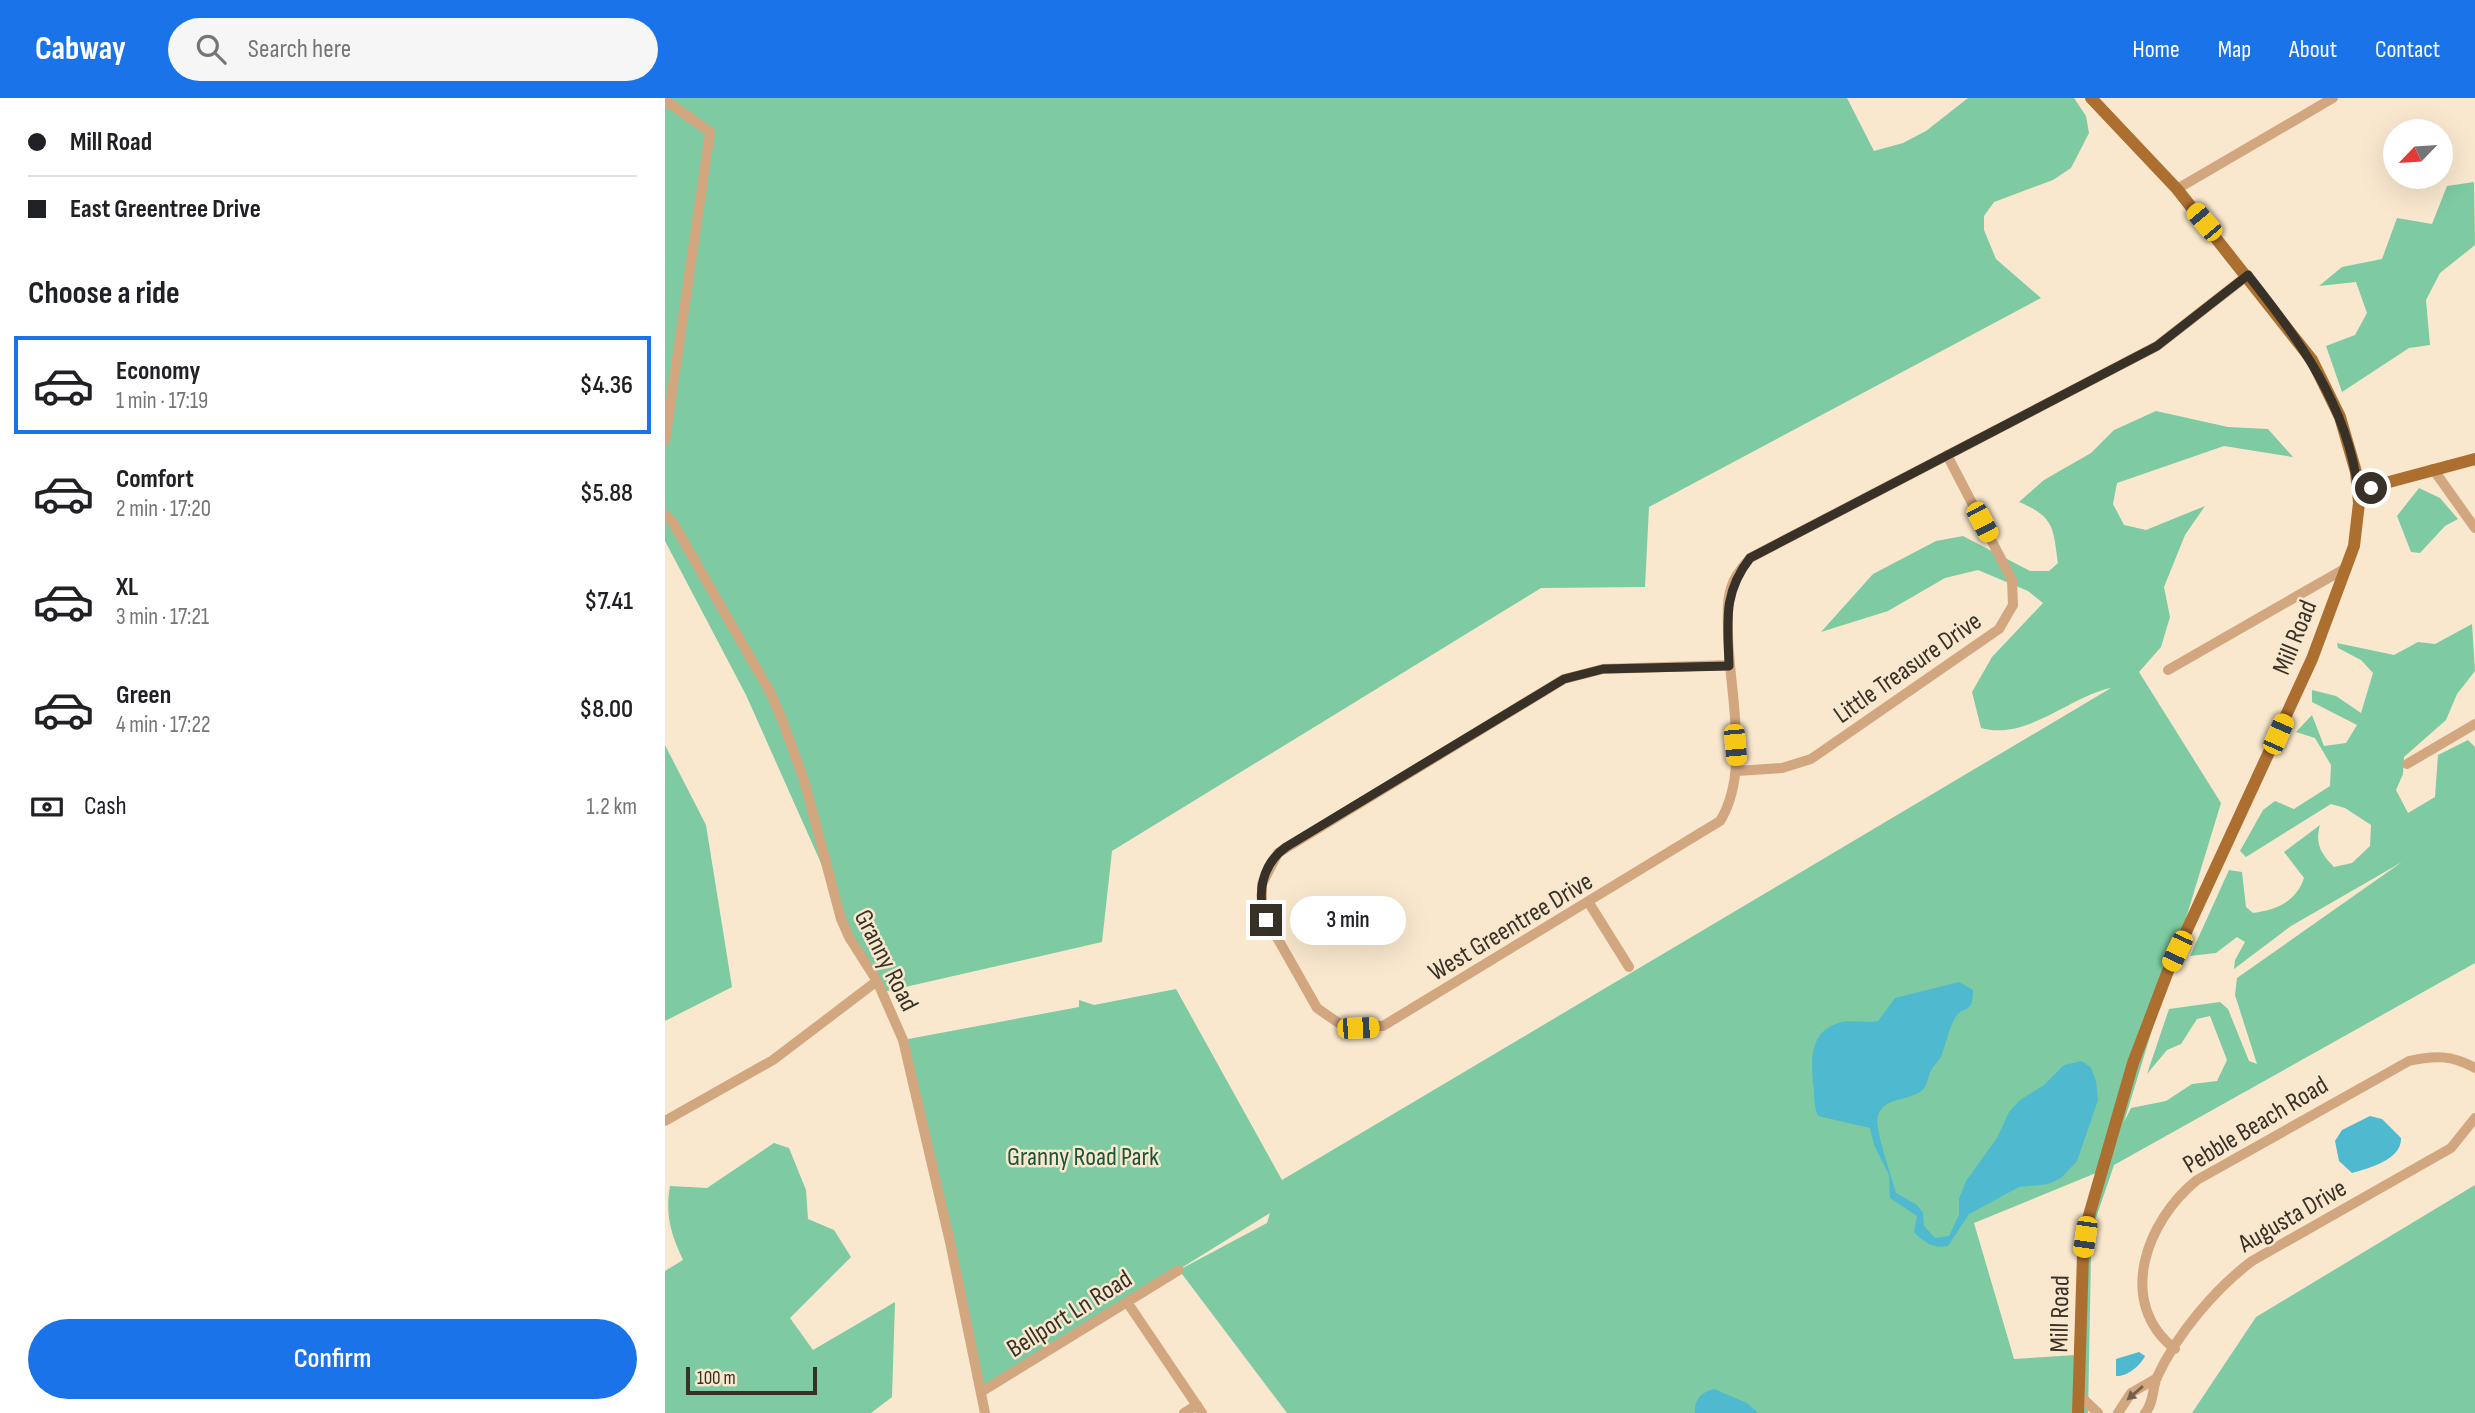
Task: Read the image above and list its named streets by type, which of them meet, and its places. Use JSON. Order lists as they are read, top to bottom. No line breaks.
{"streets":{"main road":["Mill Road"],"street":["Little Treasure Drive","West Greentree Drive","Granny Road","Pebble Beach Road","Augusta Drive","Bellport Ln Road"]},"crossings":[["Mill Road","West Greentree Drive"],["Little Treasure Drive","West Greentree Drive"],["Granny Road","Bellport Ln Road"],["Pebble Beach Road","Augusta Drive"]],"parks":["Granny Road Park"],"scale_bar":"100 m","north":"bottom left","page":{"header":"Cabway","search":"Search here","nav":["Home","Map","About","Contact"],"banner":["Mill Road","East Greentree Drive"],"heading":"Choose a ride","list":[{"name":"Economy","note":"1 min · 17:19","value":"$4.36"},{"name":"Comfort","note":"2 min · 17:20","value":"$5.88"},{"name":"XL","note":"3 min · 17:21","value":"$7.41"},{"name":"Green","note":"4 min · 17:22","value":"$8.00"}],"pay":["Cash","1.2 km"],"bubble":"3 min","buttons":"Confirm","scale":"100 m"}}
